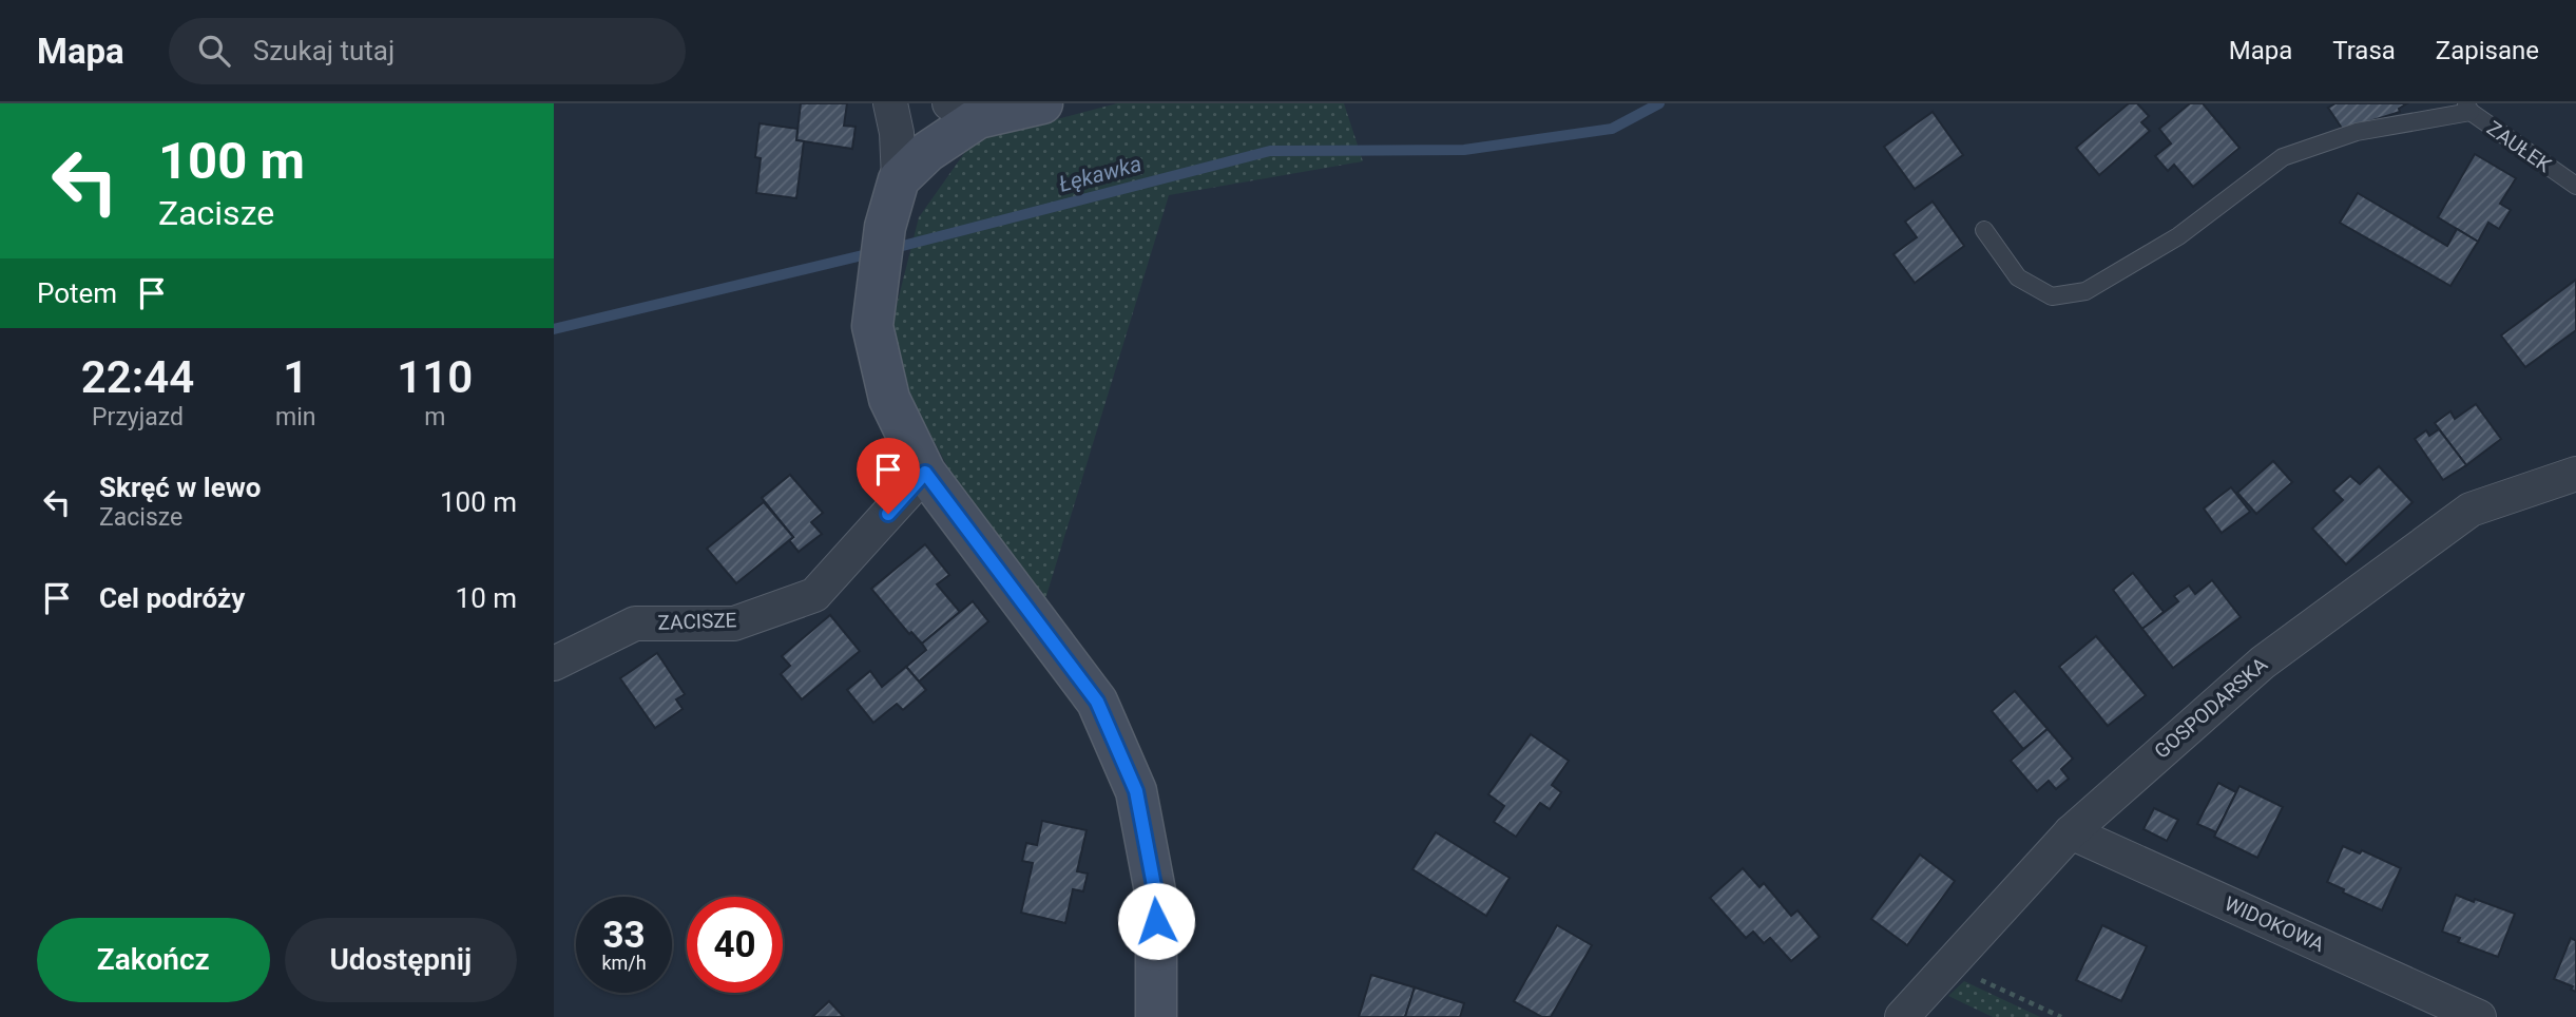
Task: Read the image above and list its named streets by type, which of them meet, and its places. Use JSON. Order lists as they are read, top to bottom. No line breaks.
{"streets":{"street":["ZACISZE","GOSPODARSKA","WIDOKOWA"],"lane":["ZAUŁEK"]},"crossings":[["GOSPODARSKA","WIDOKOWA"]],"water":["Łękawka"],"page":{"header":"Mapa","search":"Szukaj tutaj","nav":["Mapa","Trasa","Zapisane"],"turn":["100 m","Zacisze"],"then":"Potem","eta":["22:44","Przyjazd","1","min","110","m"],"list":[{"name":"Skręć w lewo","note":"Zacisze","value":"100 m"},{"name":"Cel podróży","value":"10 m"}],"speed":"33 km/h","limit":"40","buttons":["Zakończ","Udostępnij"]}}
